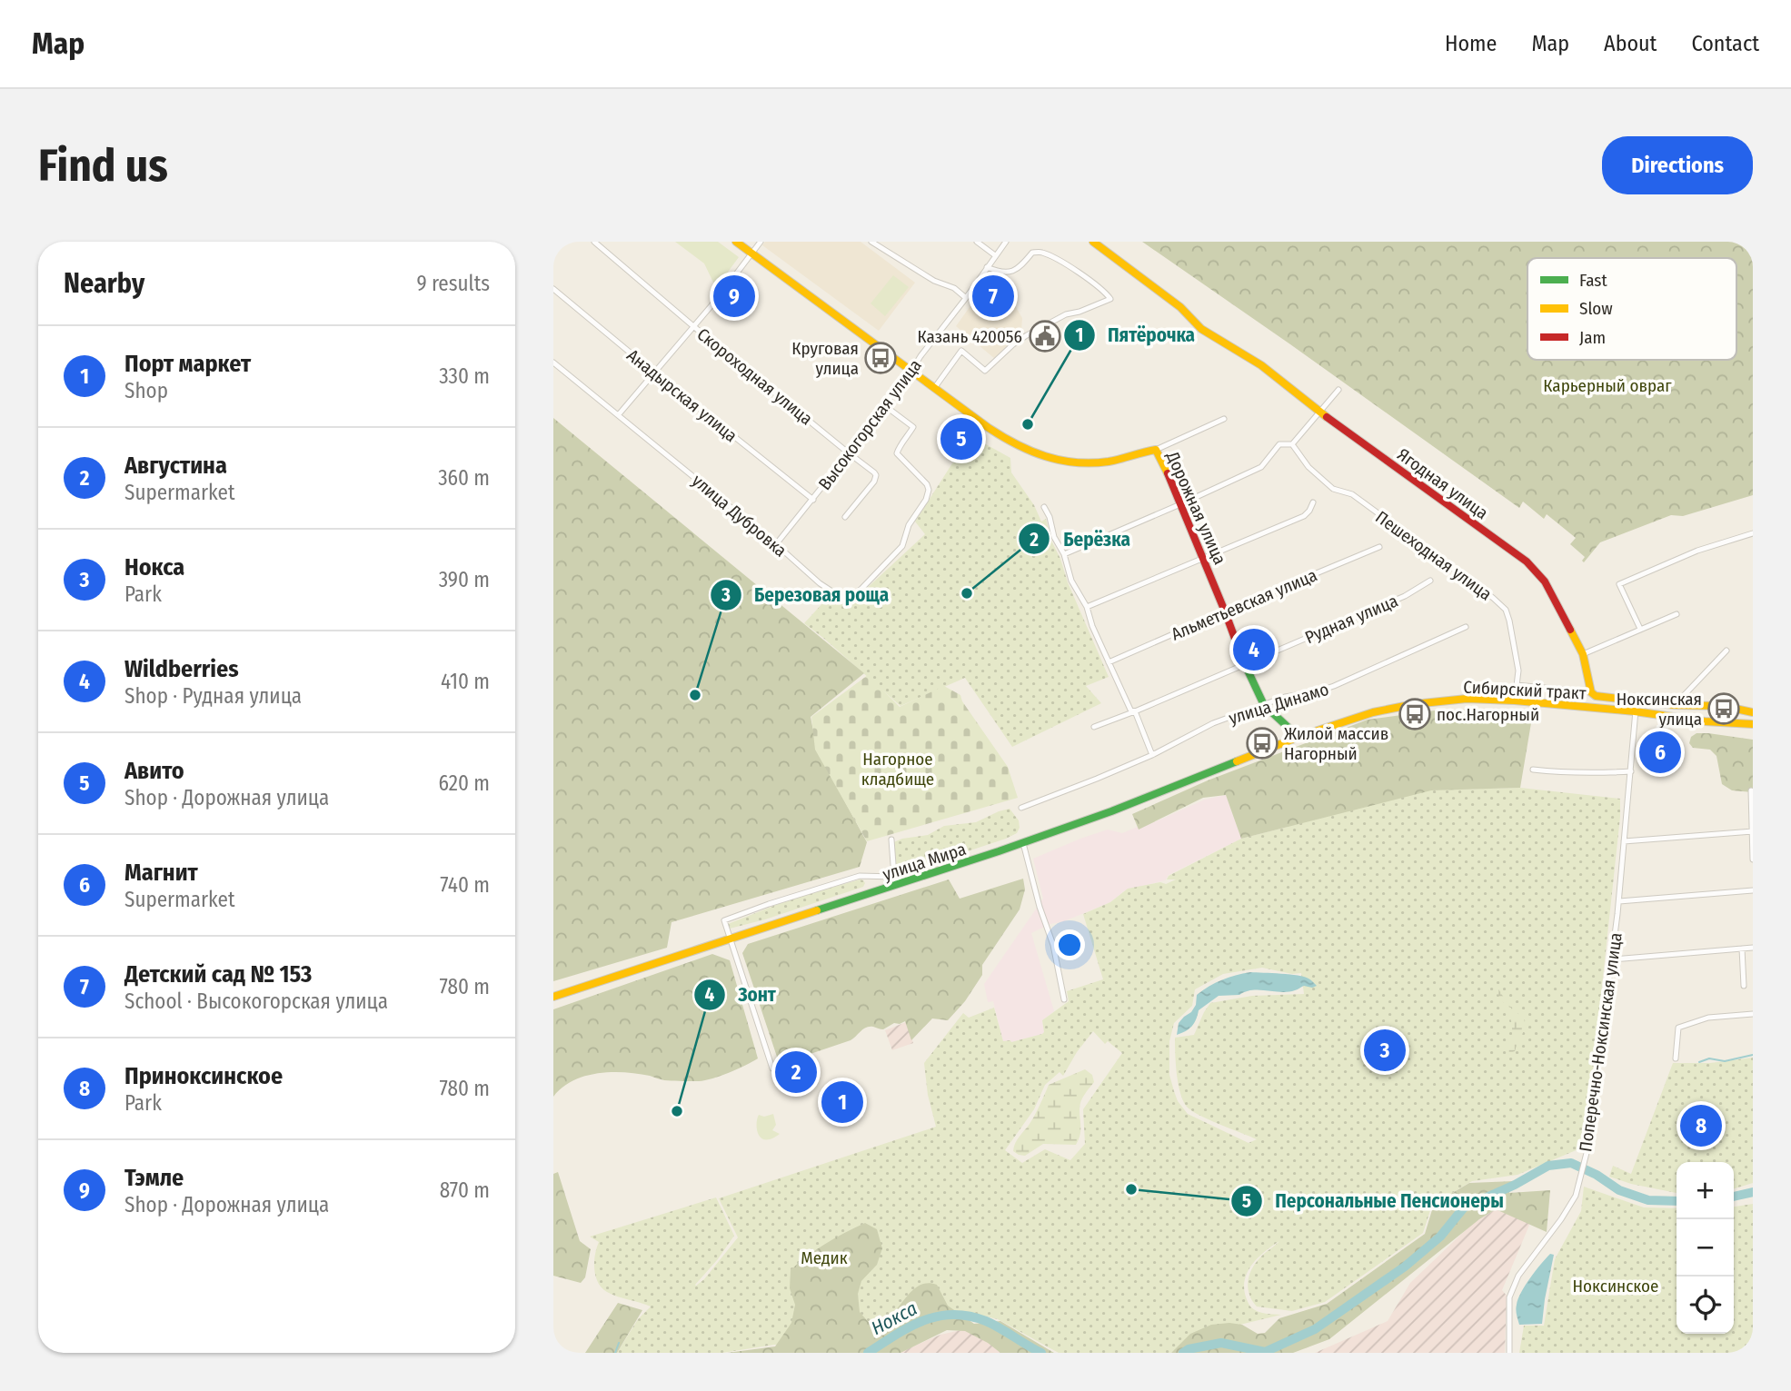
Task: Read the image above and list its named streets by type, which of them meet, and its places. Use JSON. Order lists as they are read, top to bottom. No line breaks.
{"streets":{"street":["Скороходная улица","Анадырская улица","Высокогорская улица","Ягодная улица","Дорожная улица","улица Дубровка","Пешеходная улица","Альметьевская улица","Рудная улица","Сибирский тракт","улица Динамо","улица Мира","Поперечно-Ноксинская улица"]},"crossings":[["Скороходная улица","Высокогорская улица"],["Анадырская улица","Высокогорская улица"],["Высокогорская улица","Дорожная улица"],["Высокогорская улица","улица Дубровка"],["Дорожная улица","Альметьевская улица"],["Дорожная улица","Рудная улица"],["Дорожная улица","Сибирский тракт"],["Дорожная улица","улица Динамо"],["Дорожная улица","улица Мира"],["Пешеходная улица","Сибирский тракт"],["Сибирский тракт","улица Мира"],["Сибирский тракт","Поперечно-Ноксинская улица"]],"water":["Нокса"],"parks":["Карьерный овраг","Нагорное кладбище","Медик","Ноксинское"],"places":{"public building":["Казань 420056"],"bus stop":["Круговая улица","Ноксинская улица","пос.Нагорный","Жилой массив Нагорный"],"other":["Пятёрочка","Берёзка","Березовая роща","Зонт","Персональные Пенсионеры"]},"legend":["Fast","Slow","Jam"],"page":{"header":"Map","nav":["Home","Map","About","Contact"],"buttons":"Directions","title":"Find us","heading":["Nearby","9 results"],"pins":["7","9","5","4","6","3","2","1","8"],"list":[{"mark":"1","name":"Порт маркет","note":"Shop","value":"330 m"},{"mark":"2","name":"Августина","note":"Supermarket","value":"360 m"},{"mark":"3","name":"Нокса","note":"Park","value":"390 m"},{"mark":"4","name":"Wildberries","note":"Shop · Рудная улица","value":"410 m"},{"mark":"5","name":"Авито","note":"Shop · Дорожная улица","value":"620 m"},{"mark":"6","name":"Магнит","note":"Supermarket","value":"740 m"},{"mark":"7","name":"Детский сад № 153","note":"School · Высокогорская улица","value":"780 m"},{"mark":"8","name":"Приноксинское","note":"Park","value":"780 m"},{"mark":"9","name":"Тэмле","note":"Shop · Дорожная улица","value":"870 m"}],"map_buttons":["+","−"]}}
